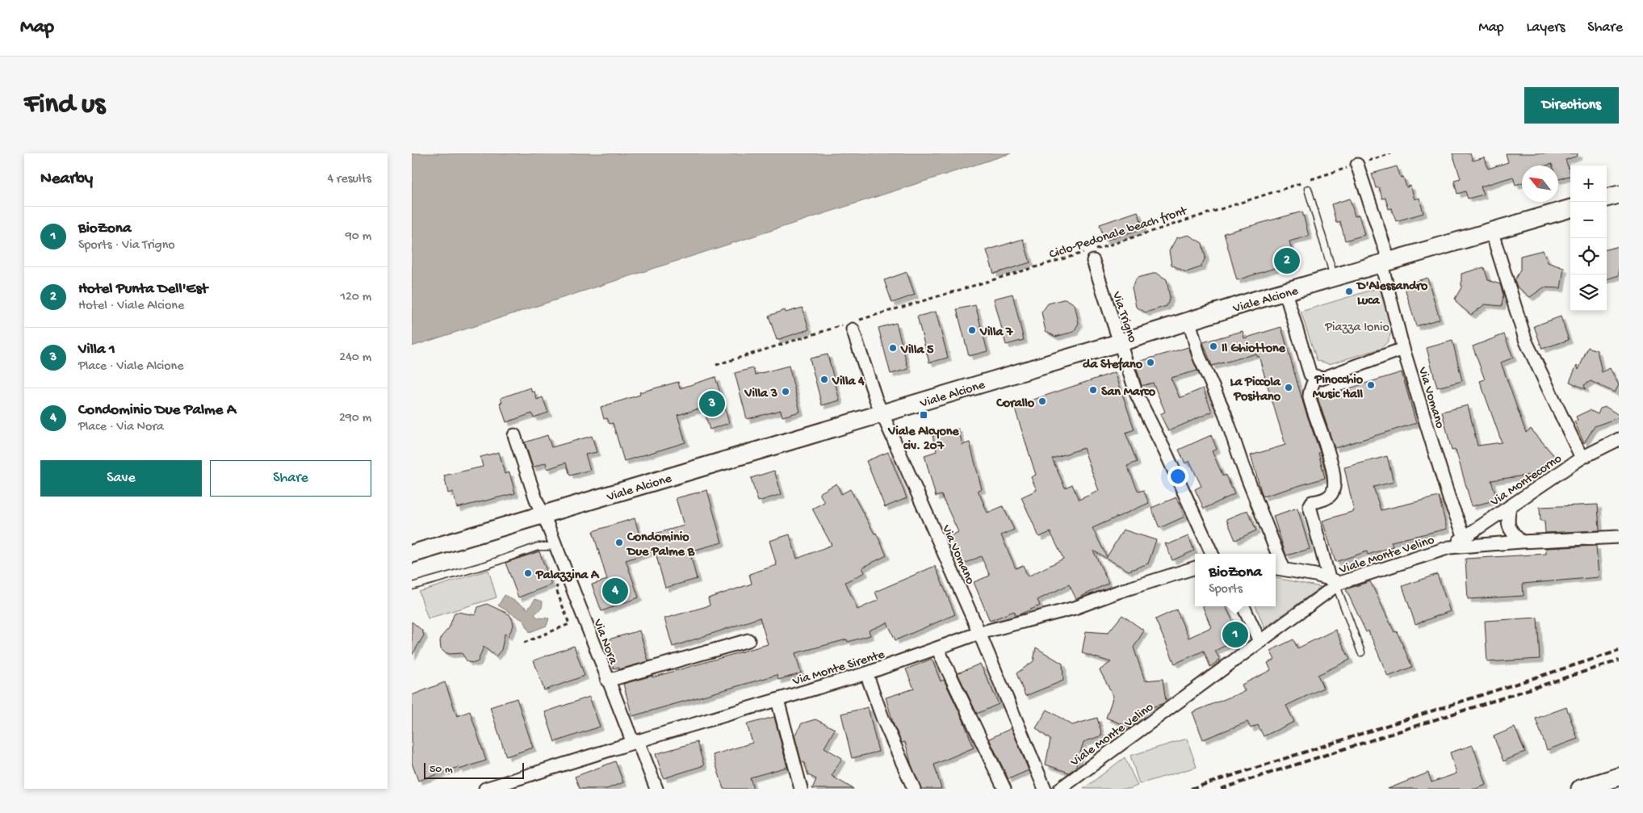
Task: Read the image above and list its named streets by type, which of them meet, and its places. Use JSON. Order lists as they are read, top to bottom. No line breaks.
{"streets":{"street":["Viale Alcione","Via Trigno","Via Vomano","Via Montecorno","Viale Monte Velino","Via Nora","Via Monte Sirente"],"path":["Ciclo-Pedonale beach front"]},"crossings":[["Ciclo-Pedonale beach front","Via Vomano"],["Viale Alcione","Via Trigno"],["Viale Alcione","Via Vomano"],["Viale Alcione","Via Nora"],["Via Vomano","Via Montecorno"],["Via Vomano","Via Monte Sirente"],["Via Montecorno","Viale Monte Velino"],["Via Nora","Via Monte Sirente"]],"parks":["Piazza Ionio"],"places":{"other":["D'Alessandro Luca","Villa 7","Il Ghiottone","Villa 5","da Stefano","Villa 4","Pinocchio Music Hall","La Piccola Positano","San Marco","Villa 3","Corallo","Condominio Due Palme B","Palazzina A"],"transit":["Viale Alcyone civ. 207"]},"scale_bar":"50 m","north":"top left","page":{"header":"Map","nav":["Map","Layers","Share"],"buttons":["Directions",["Save","Share"]],"title":"Find us","heading":["Nearby","4 results"],"map_buttons":["+","−"],"list":[{"mark":"1","name":"BioZona","note":"Sports · Via Trigno","value":"90 m"},{"mark":"2","name":"Hotel Punta Dell'Est","note":"Hotel · Viale Alcione","value":"120 m"},{"mark":"3","name":"Villa 1","note":"Place · Viale Alcione","value":"240 m"},{"mark":"4","name":"Condominio Due Palme A","note":"Place · Via Nora","value":"290 m"}],"pins":["2","3","4","1"],"popup":["BioZona","Sports"],"scale":"50 m"}}
